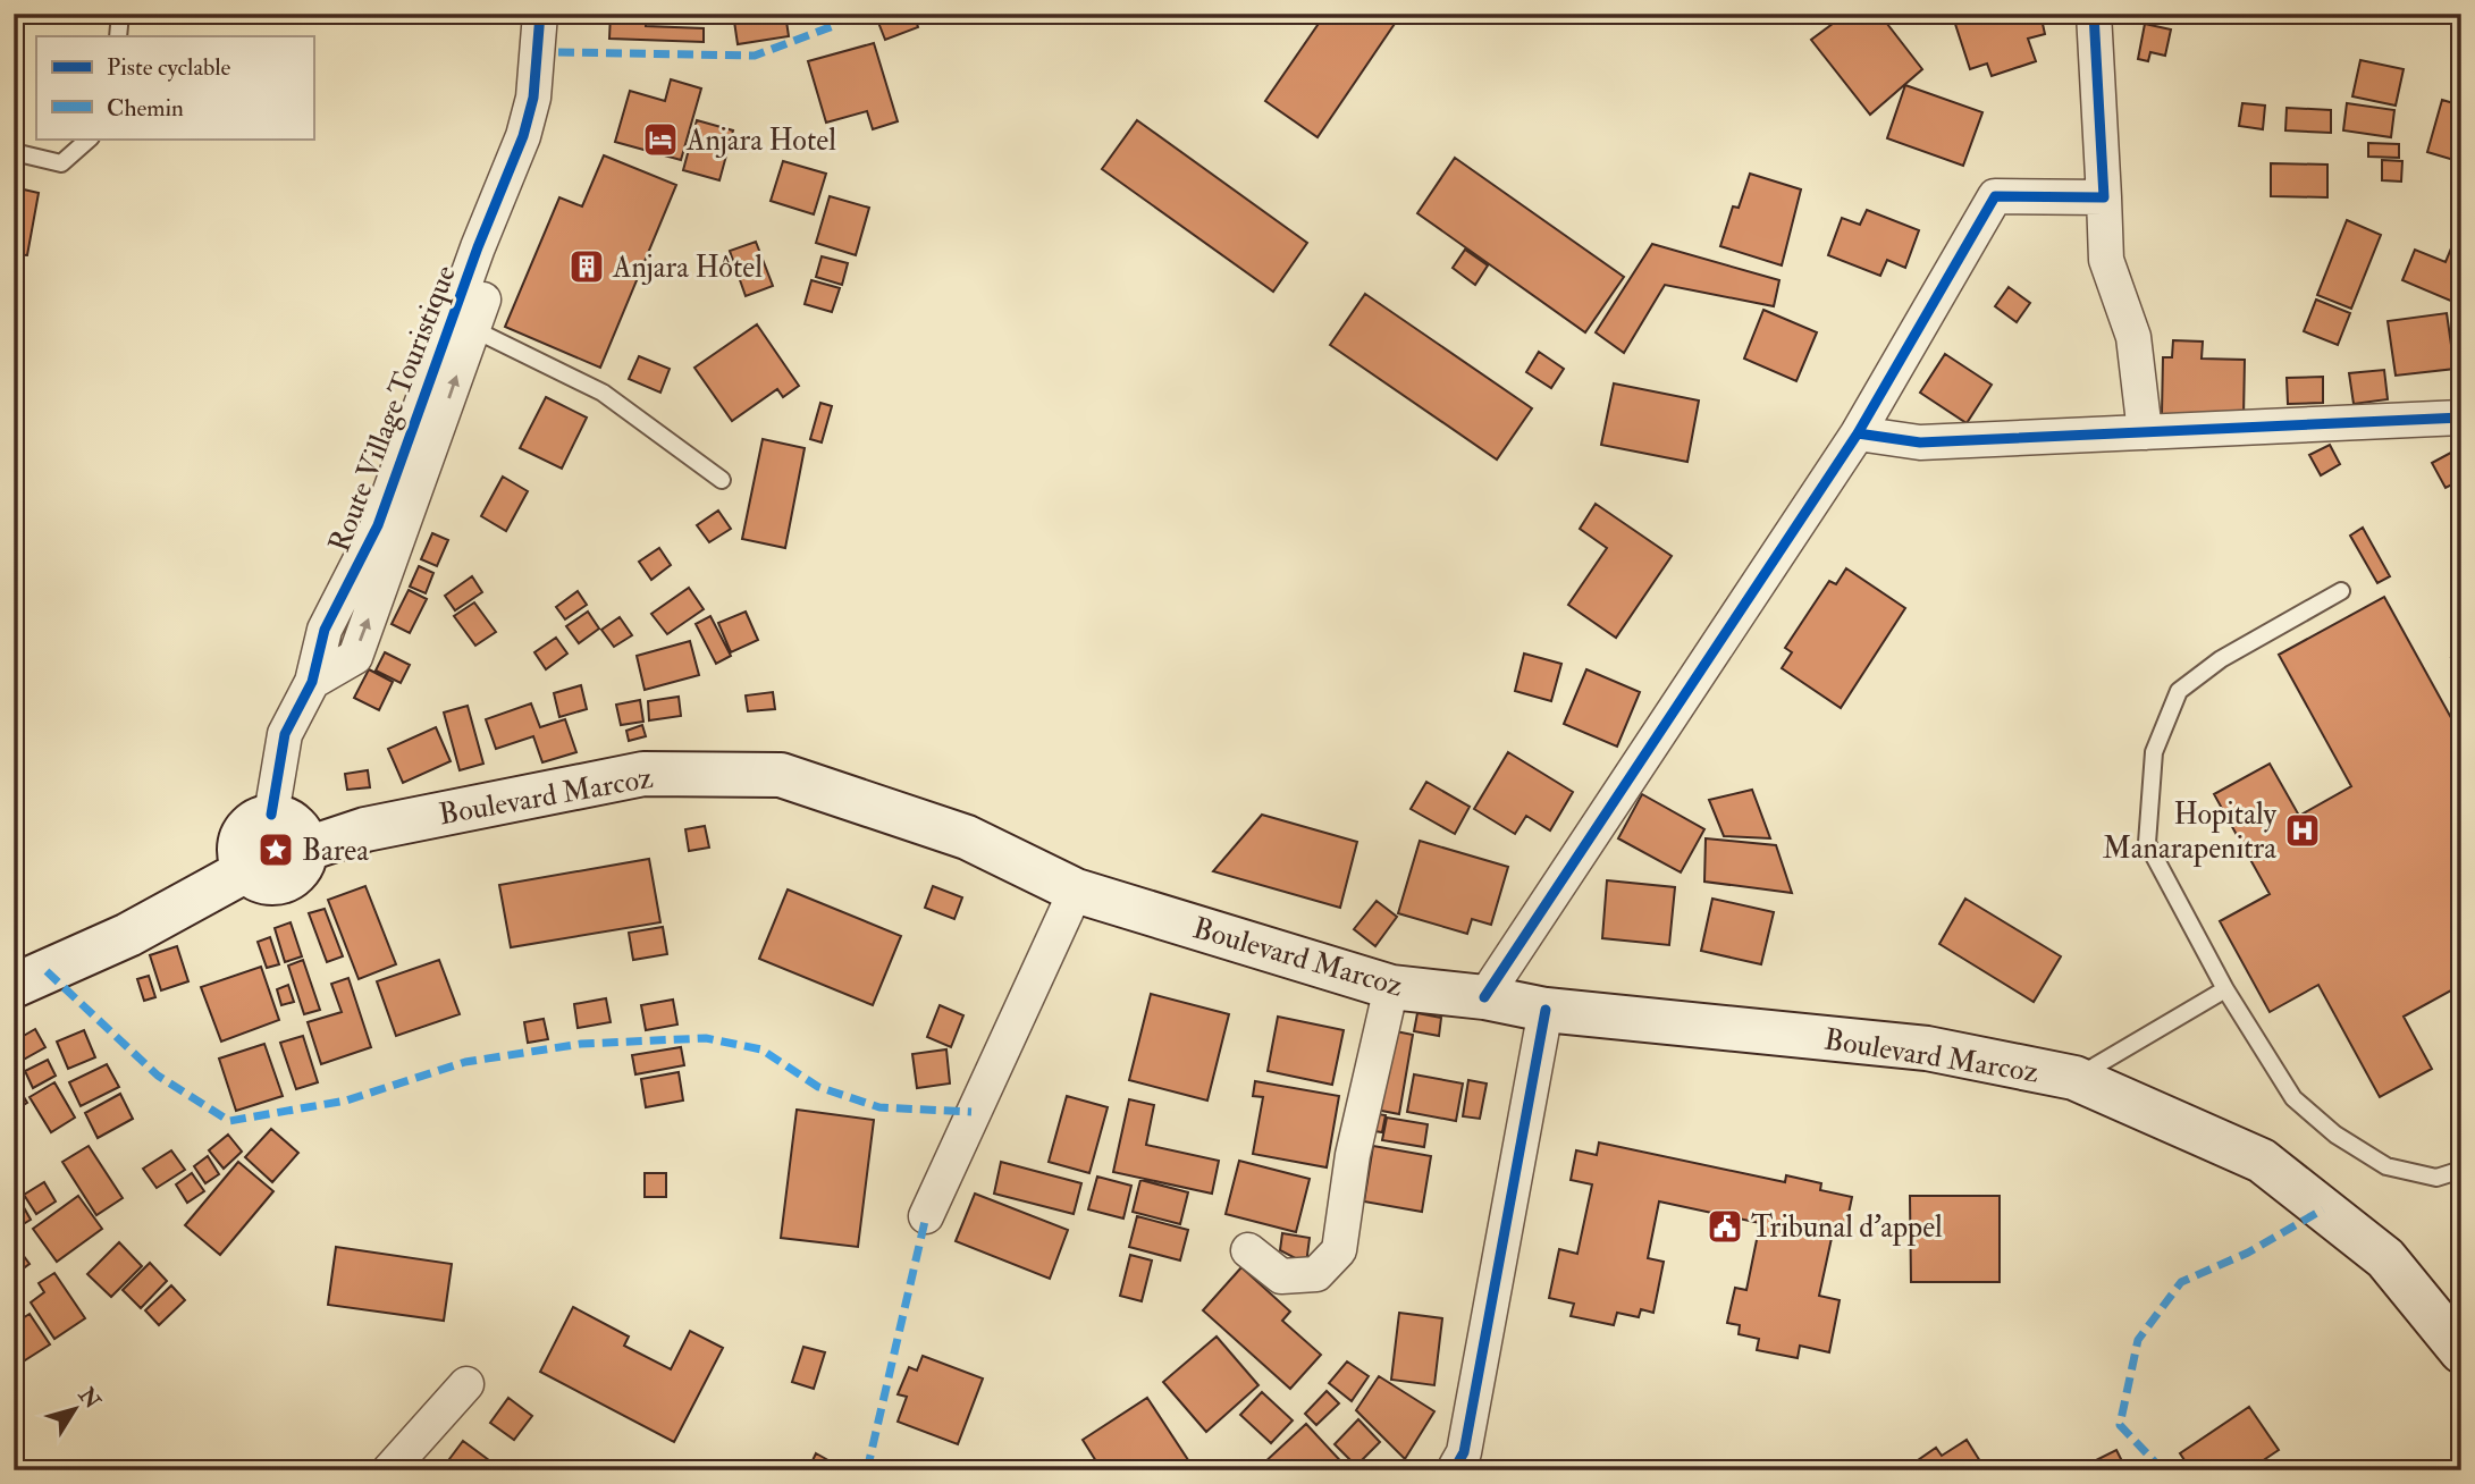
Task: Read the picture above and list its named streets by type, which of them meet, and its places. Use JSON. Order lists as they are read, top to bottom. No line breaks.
{"streets":{"main road":["Boulevard Marcoz"],"street":["Route Village Touristique"]},"crossings":[["Route Village Touristique","Boulevard Marcoz"]],"places":{"hotel":["Anjara Hotel"],"building":["Anjara Hôtel"],"hospital":["Hopitaly Manarapenitra"],"place":["Barea"],"public building":["Tribunal d'appel"]},"legend":["Piste cyclable","Chemin"],"north":"top right"}
